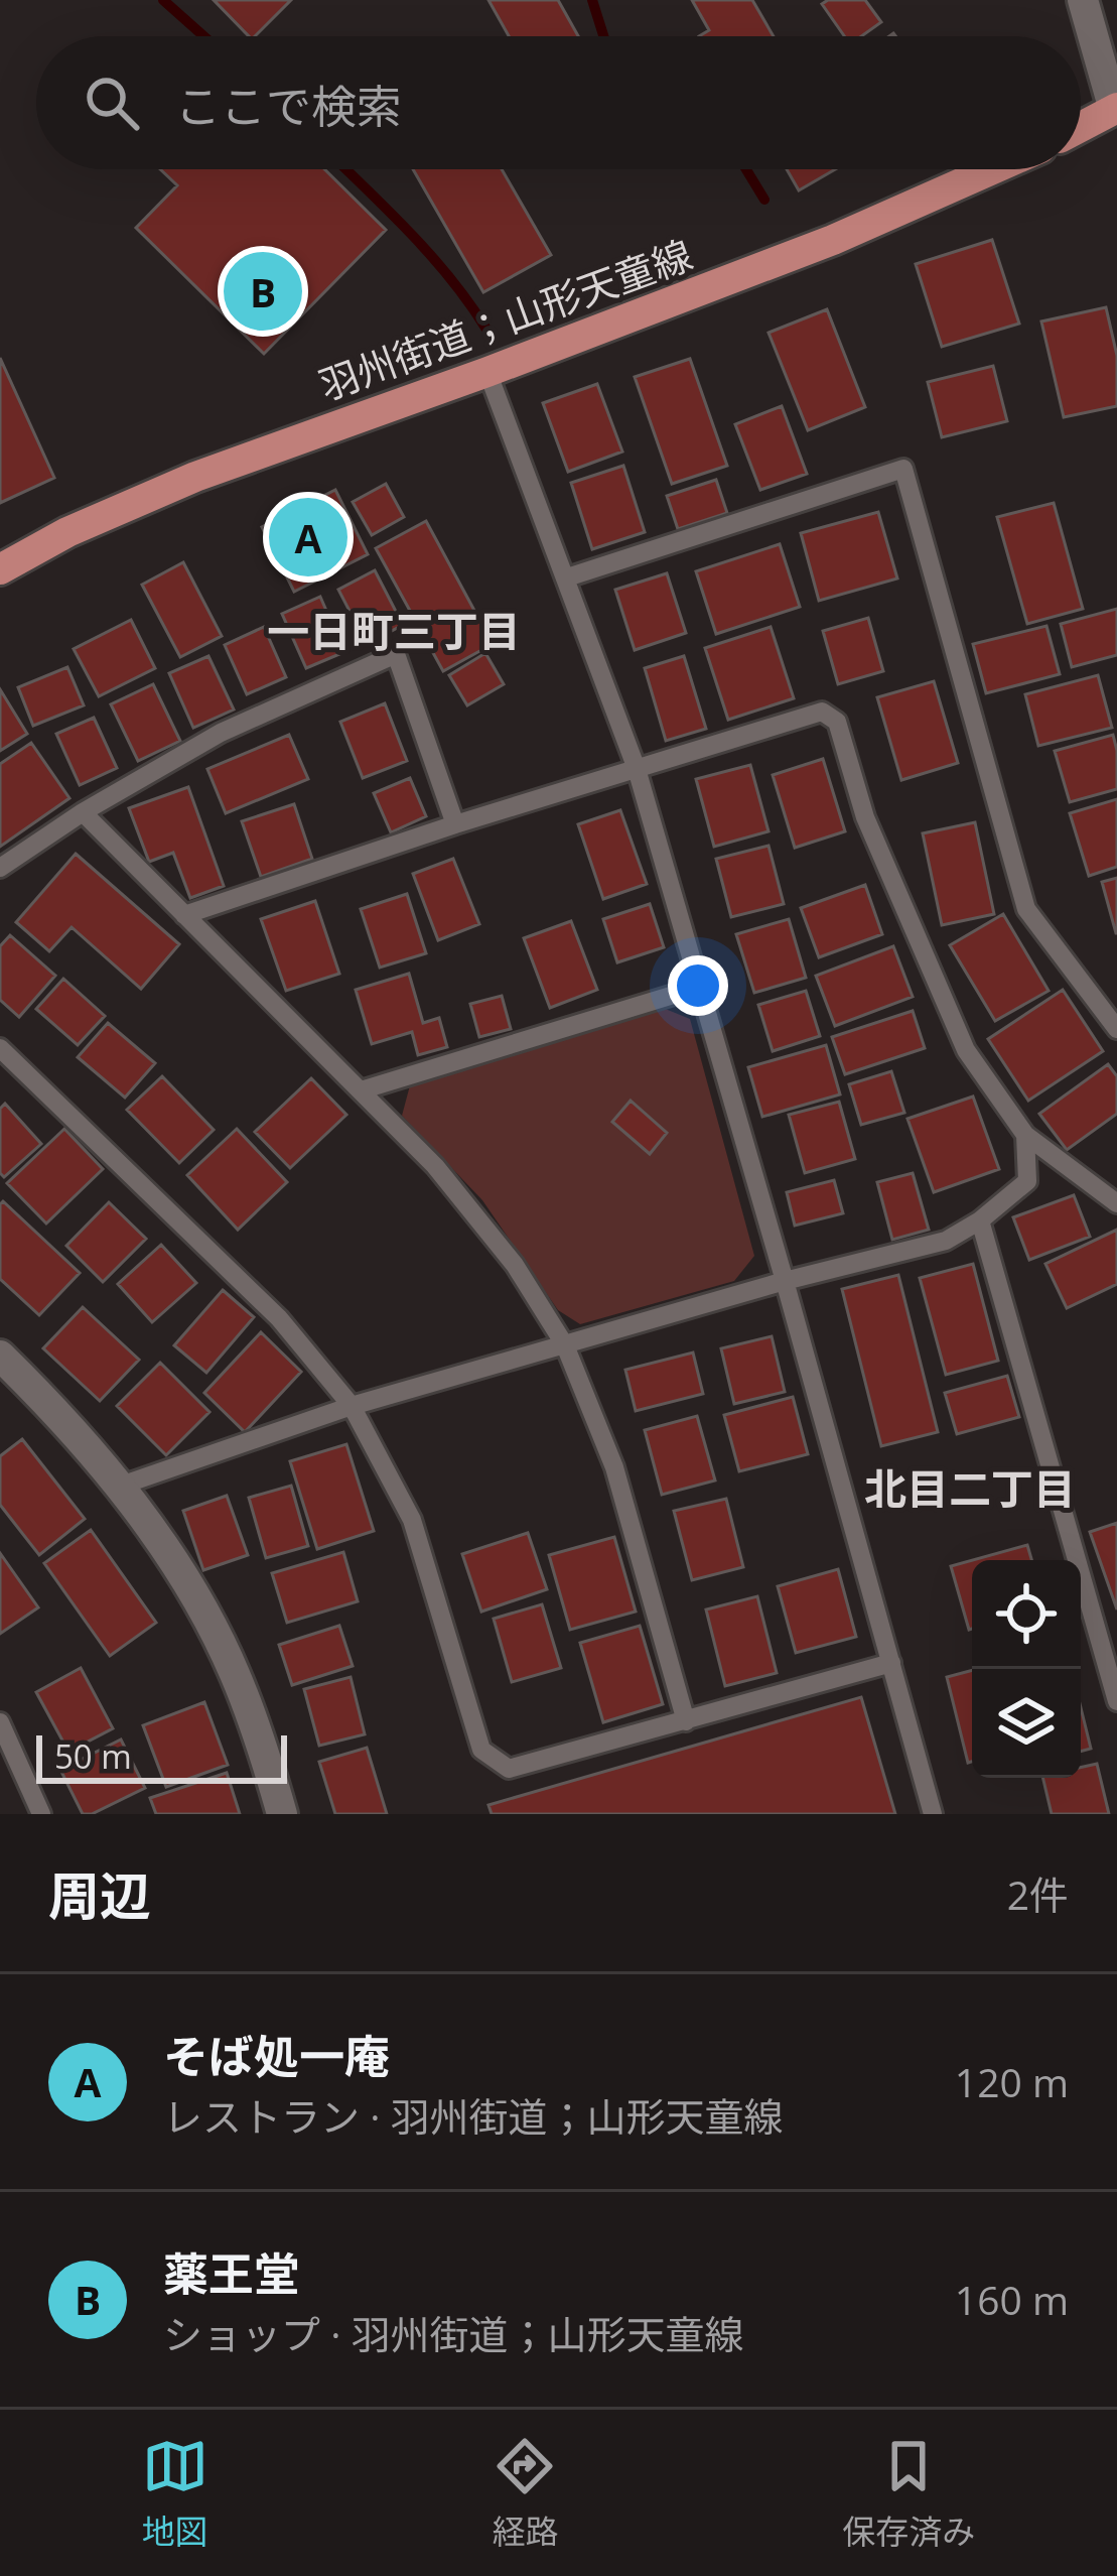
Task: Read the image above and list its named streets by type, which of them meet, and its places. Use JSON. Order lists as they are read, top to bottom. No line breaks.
{"streets":{"main road":["羽州街道；山形天童線"]},"districts":["一日町三丁目","北目二丁目"],"scale_bar":"50 m","page":{"search":"ここで検索","pins":["B","A"],"scale":"50 m","heading":["周辺","2件"],"list":[{"mark":"A","name":"そば処一庵","note":"レストラン · 羽州街道；山形天童線","value":"120 m"},{"mark":"B","name":"薬王堂","note":"ショップ · 羽州街道；山形天童線","value":"160 m"}],"nav":["地図","経路","保存済み"]}}
